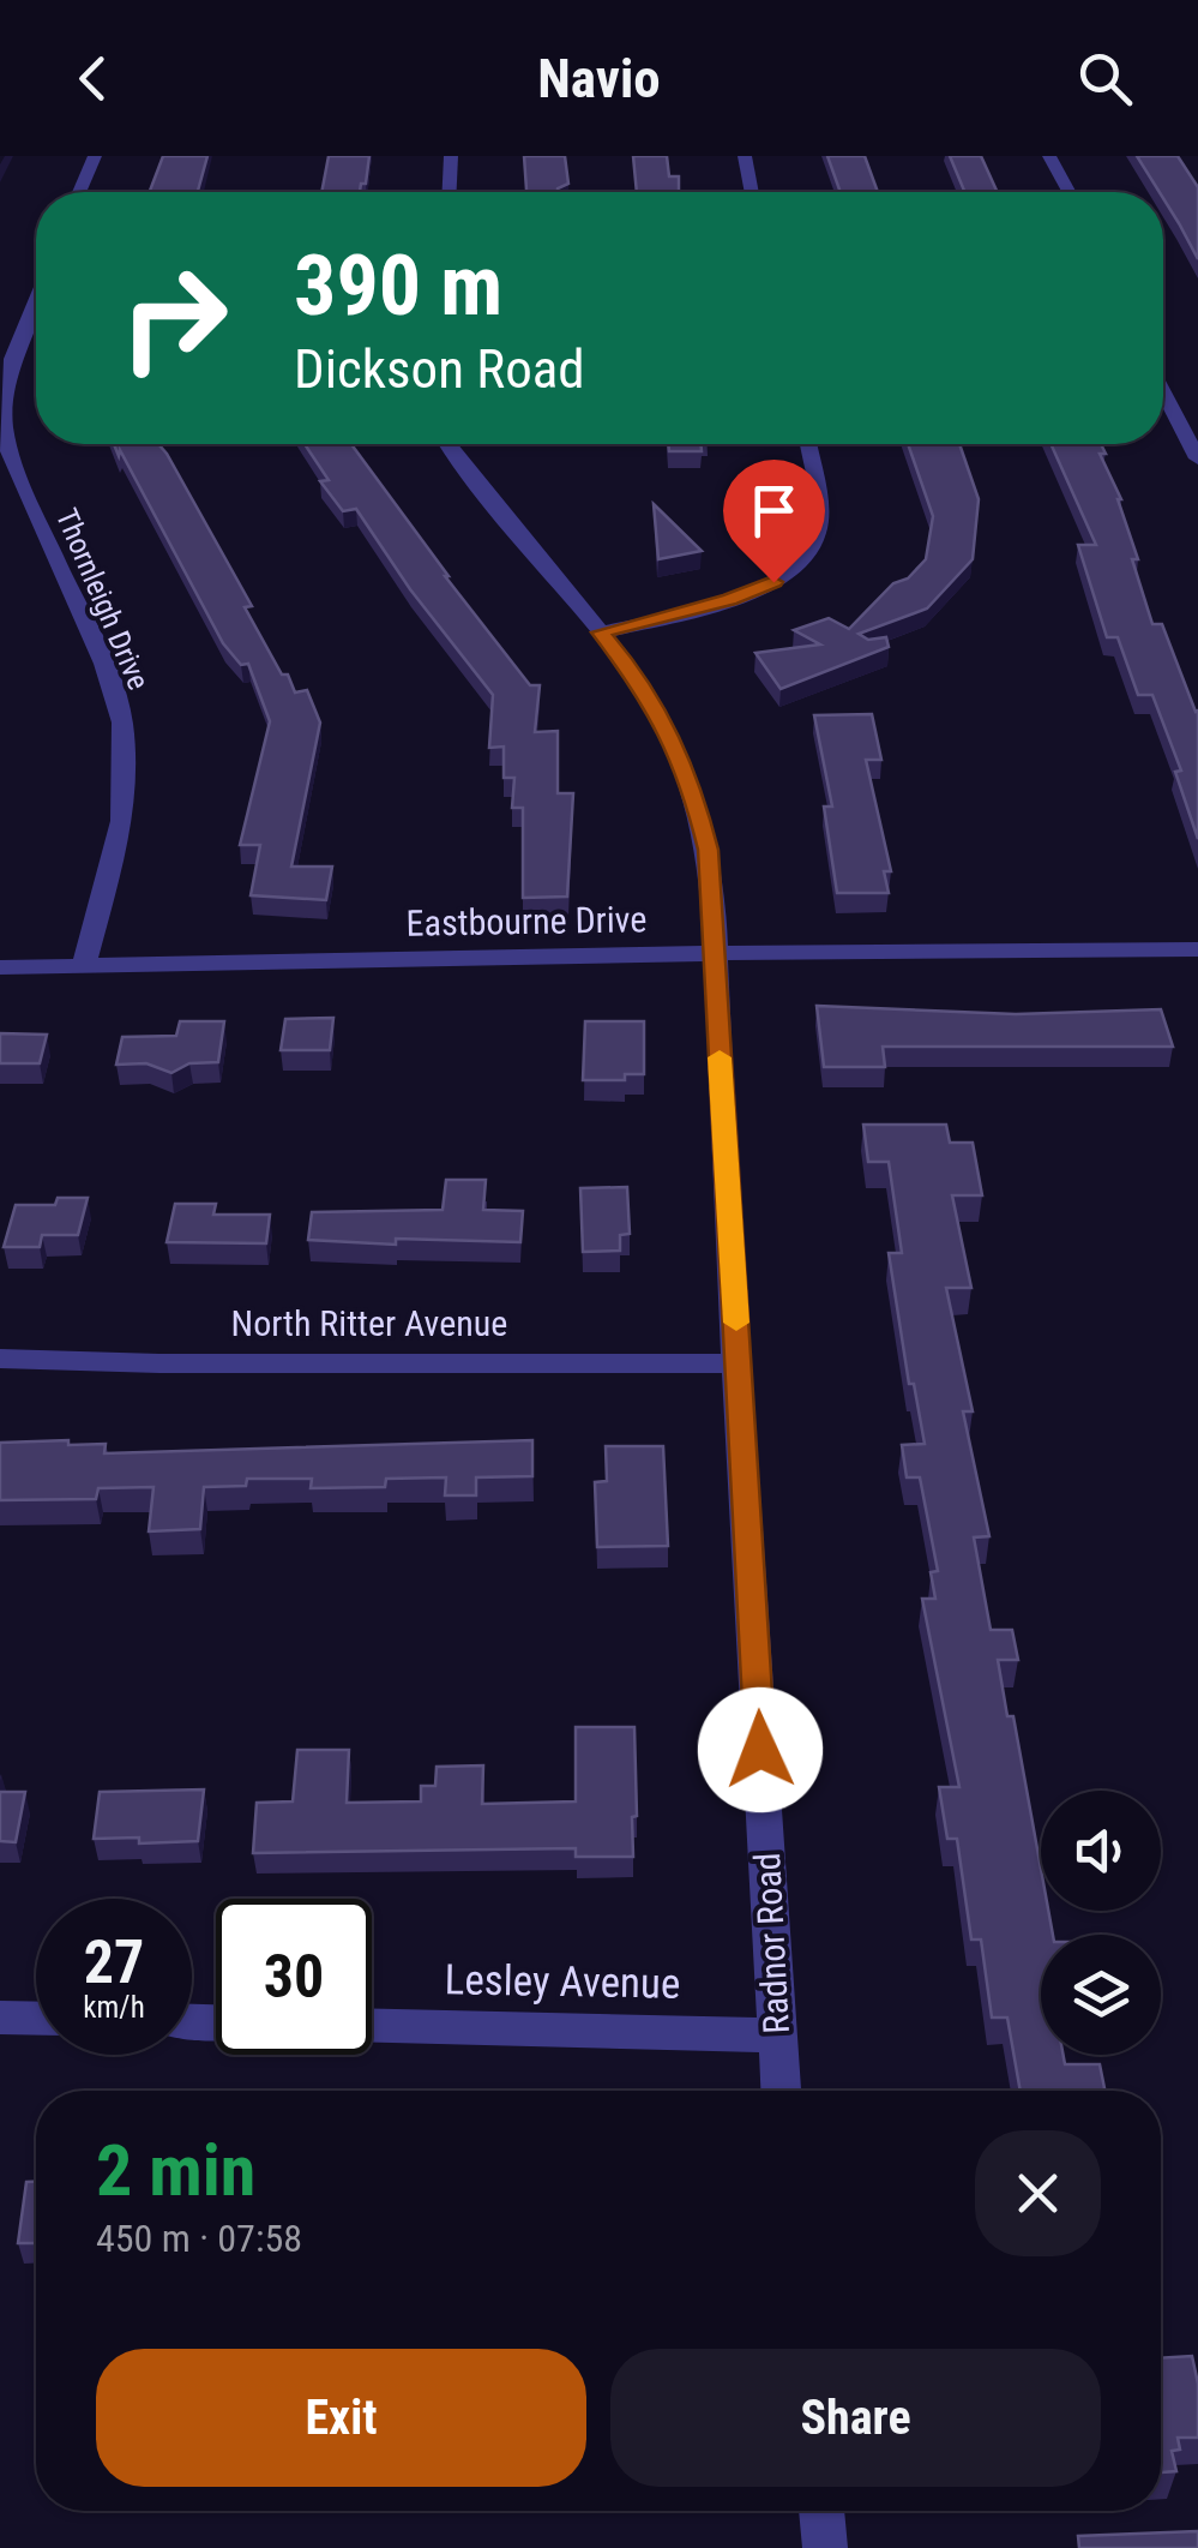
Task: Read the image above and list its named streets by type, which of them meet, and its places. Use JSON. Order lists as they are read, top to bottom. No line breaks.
{"streets":{"street":["Thornleigh Drive","Eastbourne Drive","North Ritter Avenue","Radnor Road","Lesley Avenue"]},"crossings":[["Thornleigh Drive","Eastbourne Drive"],["Eastbourne Drive","Radnor Road"],["North Ritter Avenue","Radnor Road"],["Radnor Road","Lesley Avenue"]],"page":{"header":"Navio","turn":["390 m","Dickson Road"],"speed":"27 km/h","limit":"30","heading":["2 min","450 m · 07:58"],"buttons":["Exit","Share"]}}
